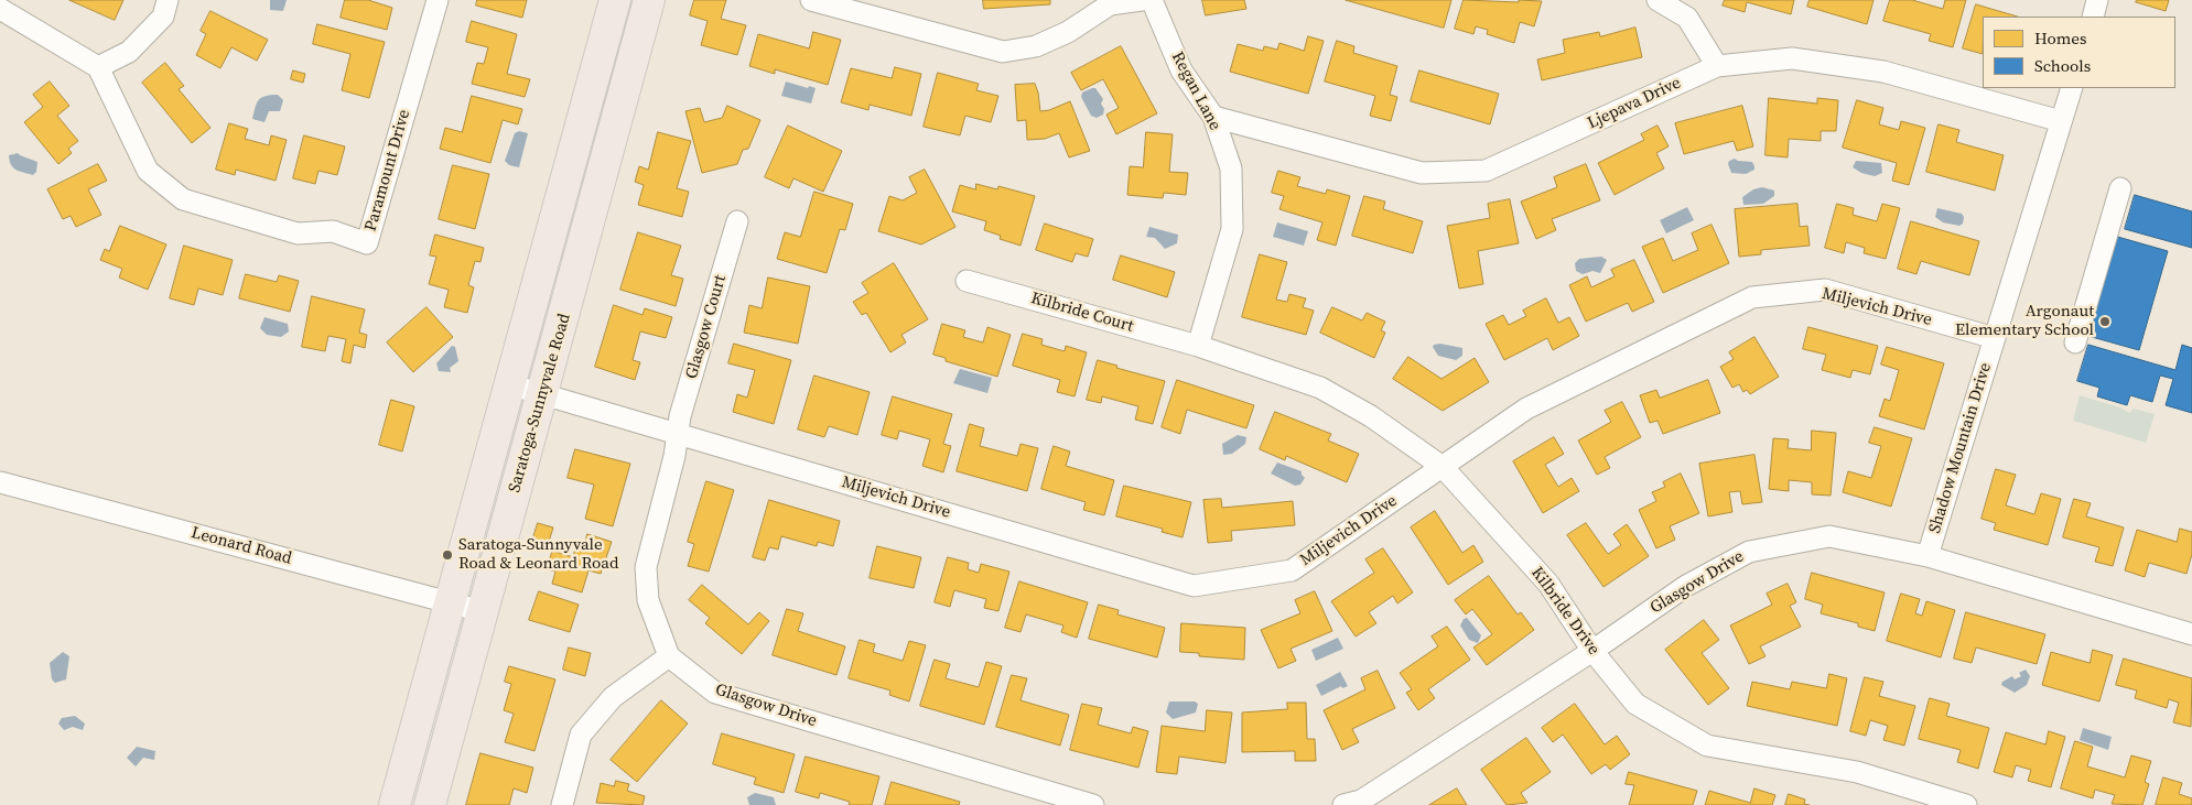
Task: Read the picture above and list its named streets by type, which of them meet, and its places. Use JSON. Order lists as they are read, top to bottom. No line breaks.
{"streets":{"main road":["Saratoga-Sunnyvale Road"],"street":["Regan Lane","Ljepava Drive","Paramount Drive","Miljevich Drive","Kilbride Court","Glasgow Court","Shadow Mountain Drive","Leonard Road","Glasgow Drive","Kilbride Drive"]},"crossings":[["Regan Lane","Ljepava Drive"],["Regan Lane","Kilbride Court"],["Regan Lane","Kilbride Drive"],["Ljepava Drive","Shadow Mountain Drive"],["Miljevich Drive","Glasgow Court"],["Miljevich Drive","Saratoga-Sunnyvale Road"],["Miljevich Drive","Shadow Mountain Drive"],["Miljevich Drive","Kilbride Drive"],["Kilbride Court","Kilbride Drive"],["Saratoga-Sunnyvale Road","Leonard Road"],["Shadow Mountain Drive","Glasgow Drive"],["Glasgow Drive","Kilbride Drive"]],"places":["Argonaut Elementary School","Saratoga-Sunnyvale Road & Leonard Road"],"legend":["Homes","Schools"]}
